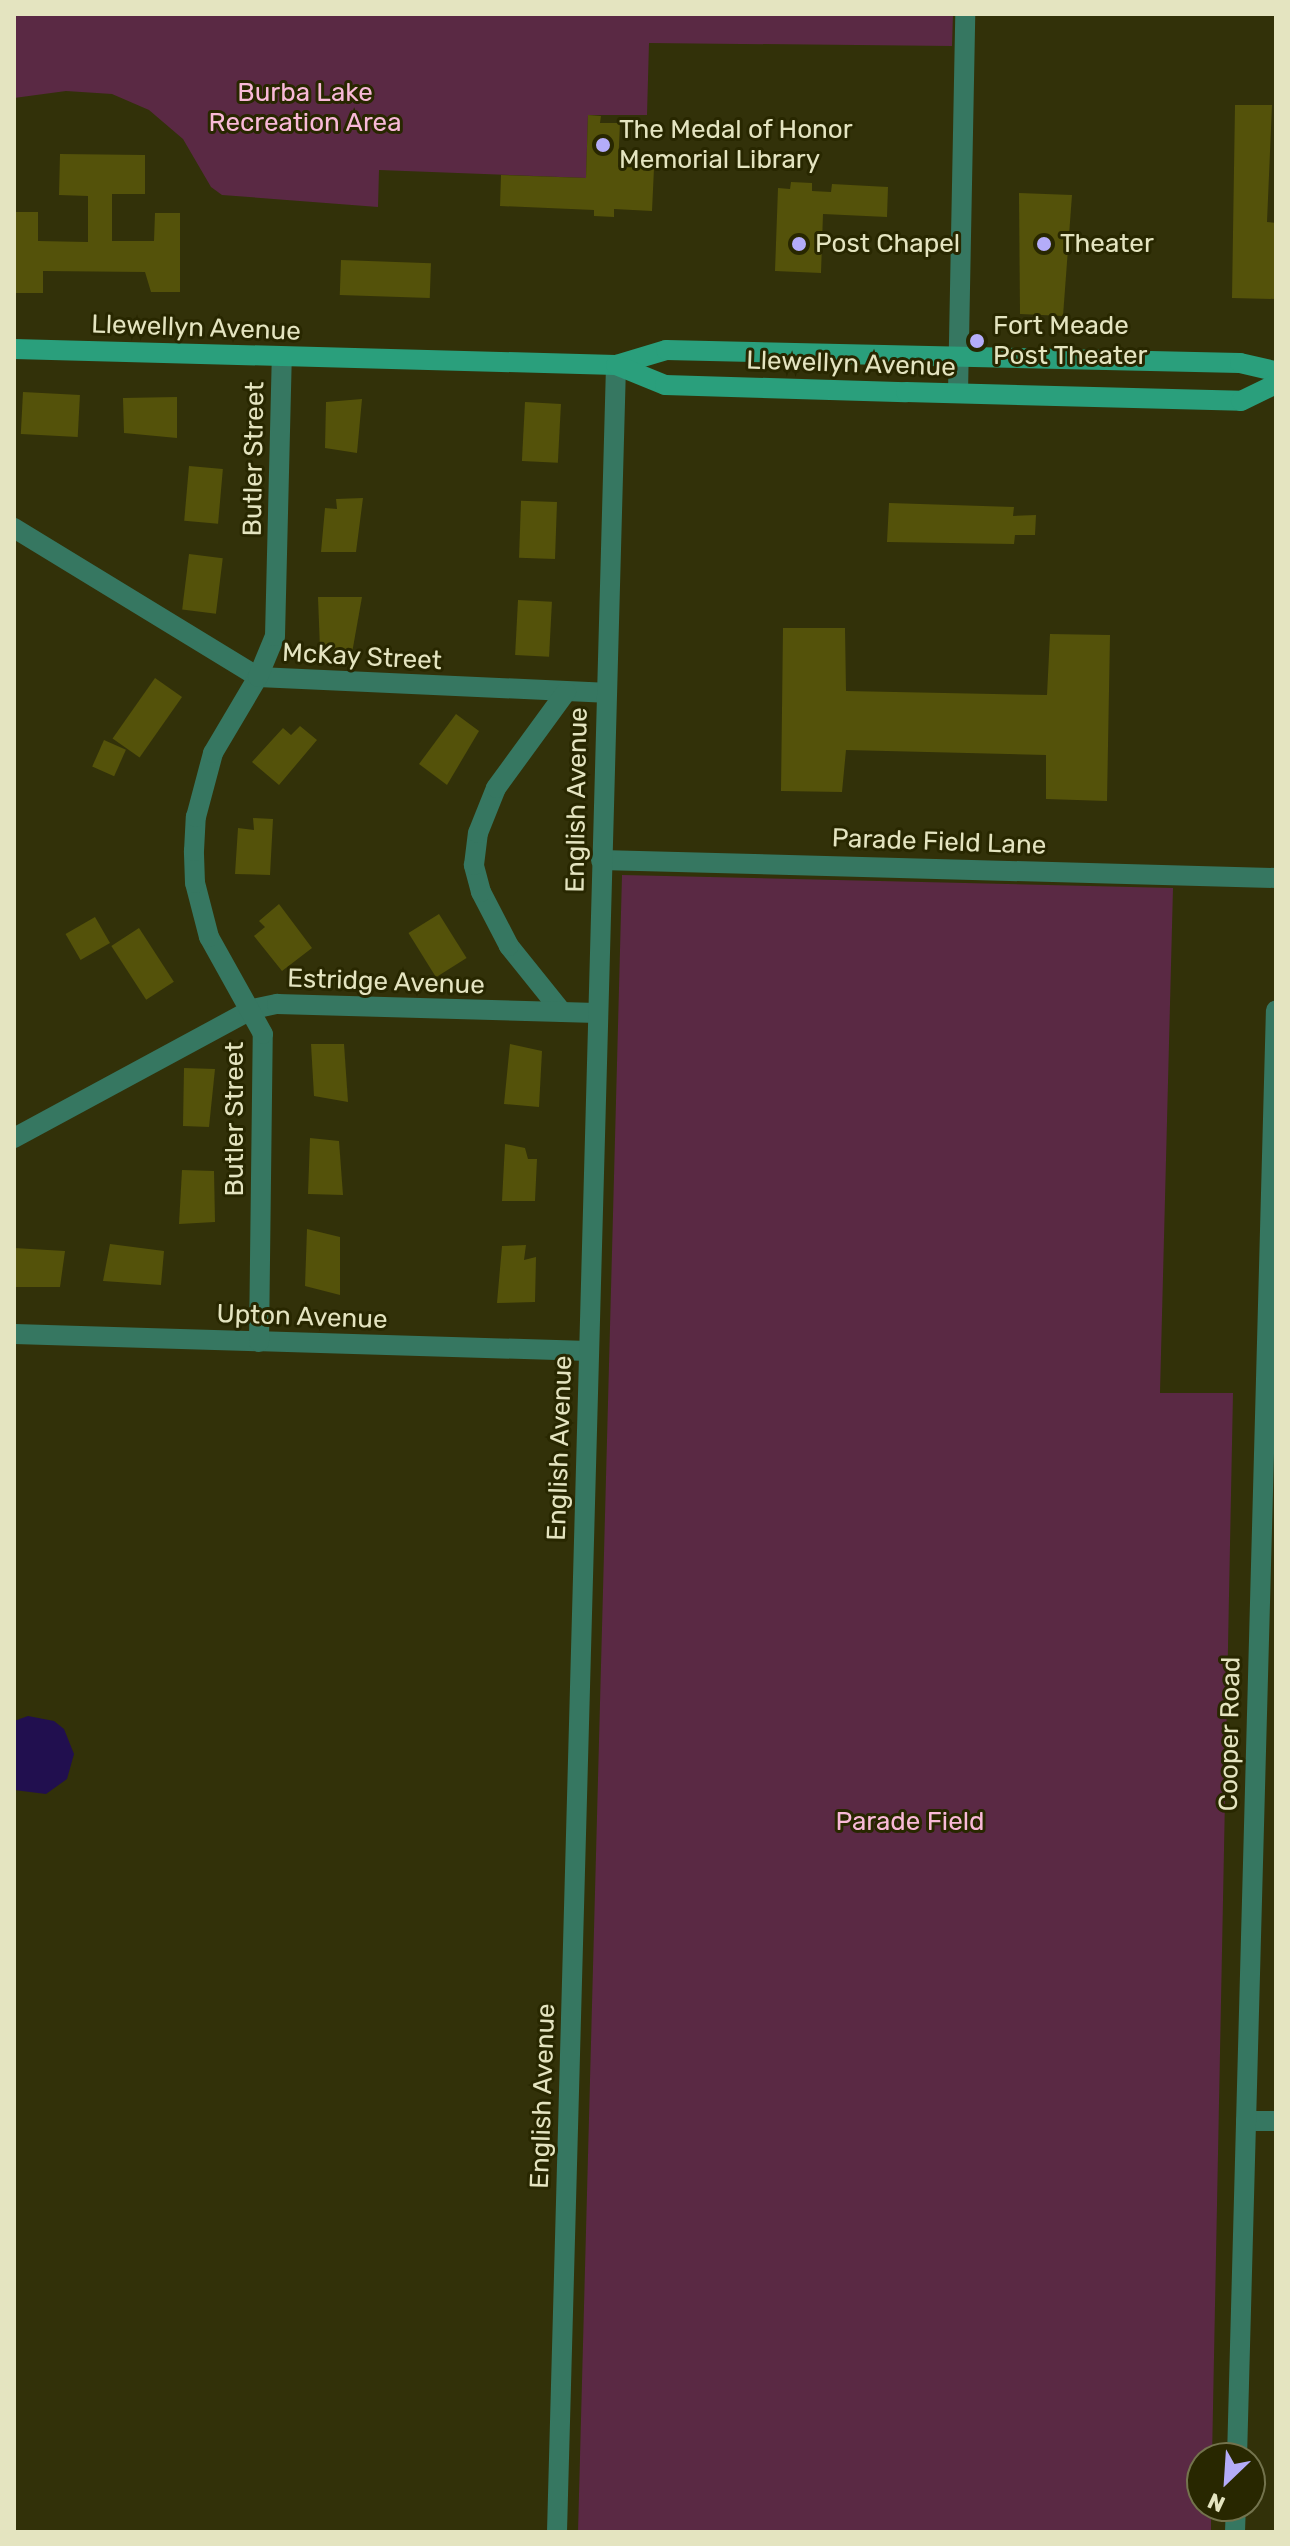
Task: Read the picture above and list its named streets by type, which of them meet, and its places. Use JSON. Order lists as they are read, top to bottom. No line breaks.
{"streets":{"street":["Llewellyn Avenue","Butler Street","McKay Street","English Avenue","Parade Field Lane","Estridge Avenue","Upton Avenue","Cooper Road"]},"crossings":[["Llewellyn Avenue","Butler Street"],["Llewellyn Avenue","English Avenue"],["Butler Street","McKay Street"],["Butler Street","Estridge Avenue"],["Butler Street","Upton Avenue"],["McKay Street","English Avenue"],["English Avenue","Parade Field Lane"],["English Avenue","Estridge Avenue"],["English Avenue","Upton Avenue"]],"parks":["Burba Lake Recreation Area","Parade Field"],"places":["The Medal of Honor Memorial Library","Post Chapel","Theater","Fort Meade Post Theater"],"north":"bottom left"}
